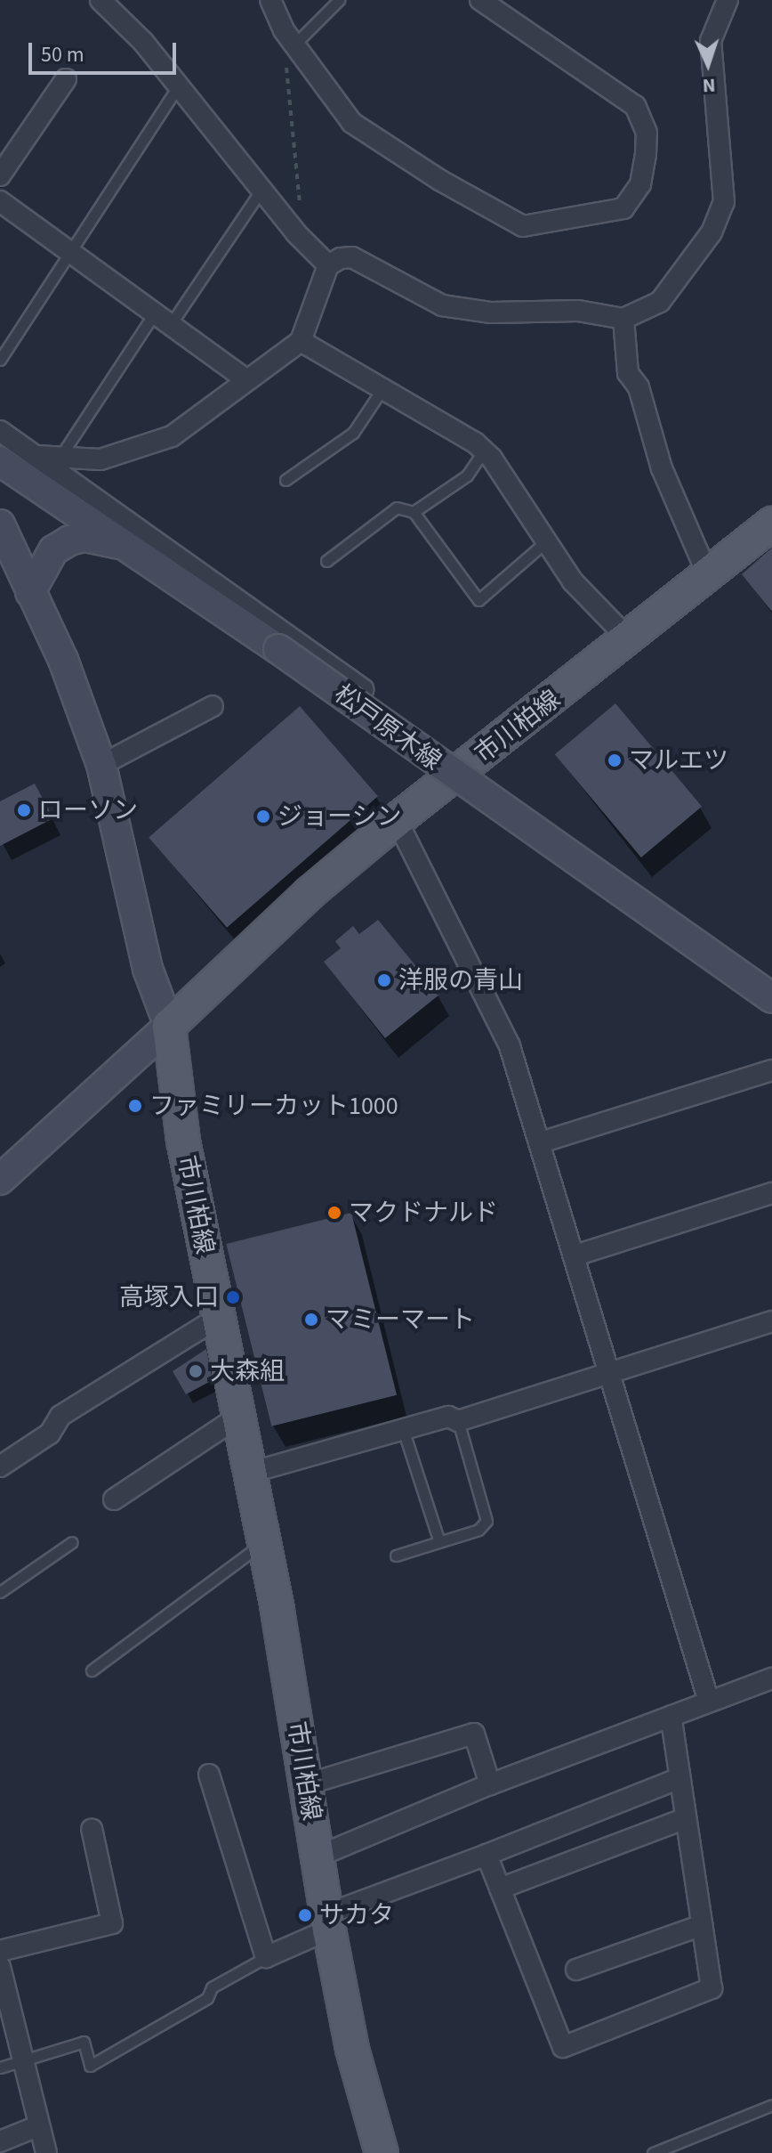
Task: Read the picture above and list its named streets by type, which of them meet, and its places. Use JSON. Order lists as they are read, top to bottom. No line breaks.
{"streets":{"main road":["市川柏線","松戸原木線"]},"places":["マルエツ","ローソン","ジョーシン","洋服の青山","ファミリーカット1000","マクドナルド","高塚入口","マミーマート","大森組","サカタ"],"scale_bar":"50 m","north":"bottom"}
